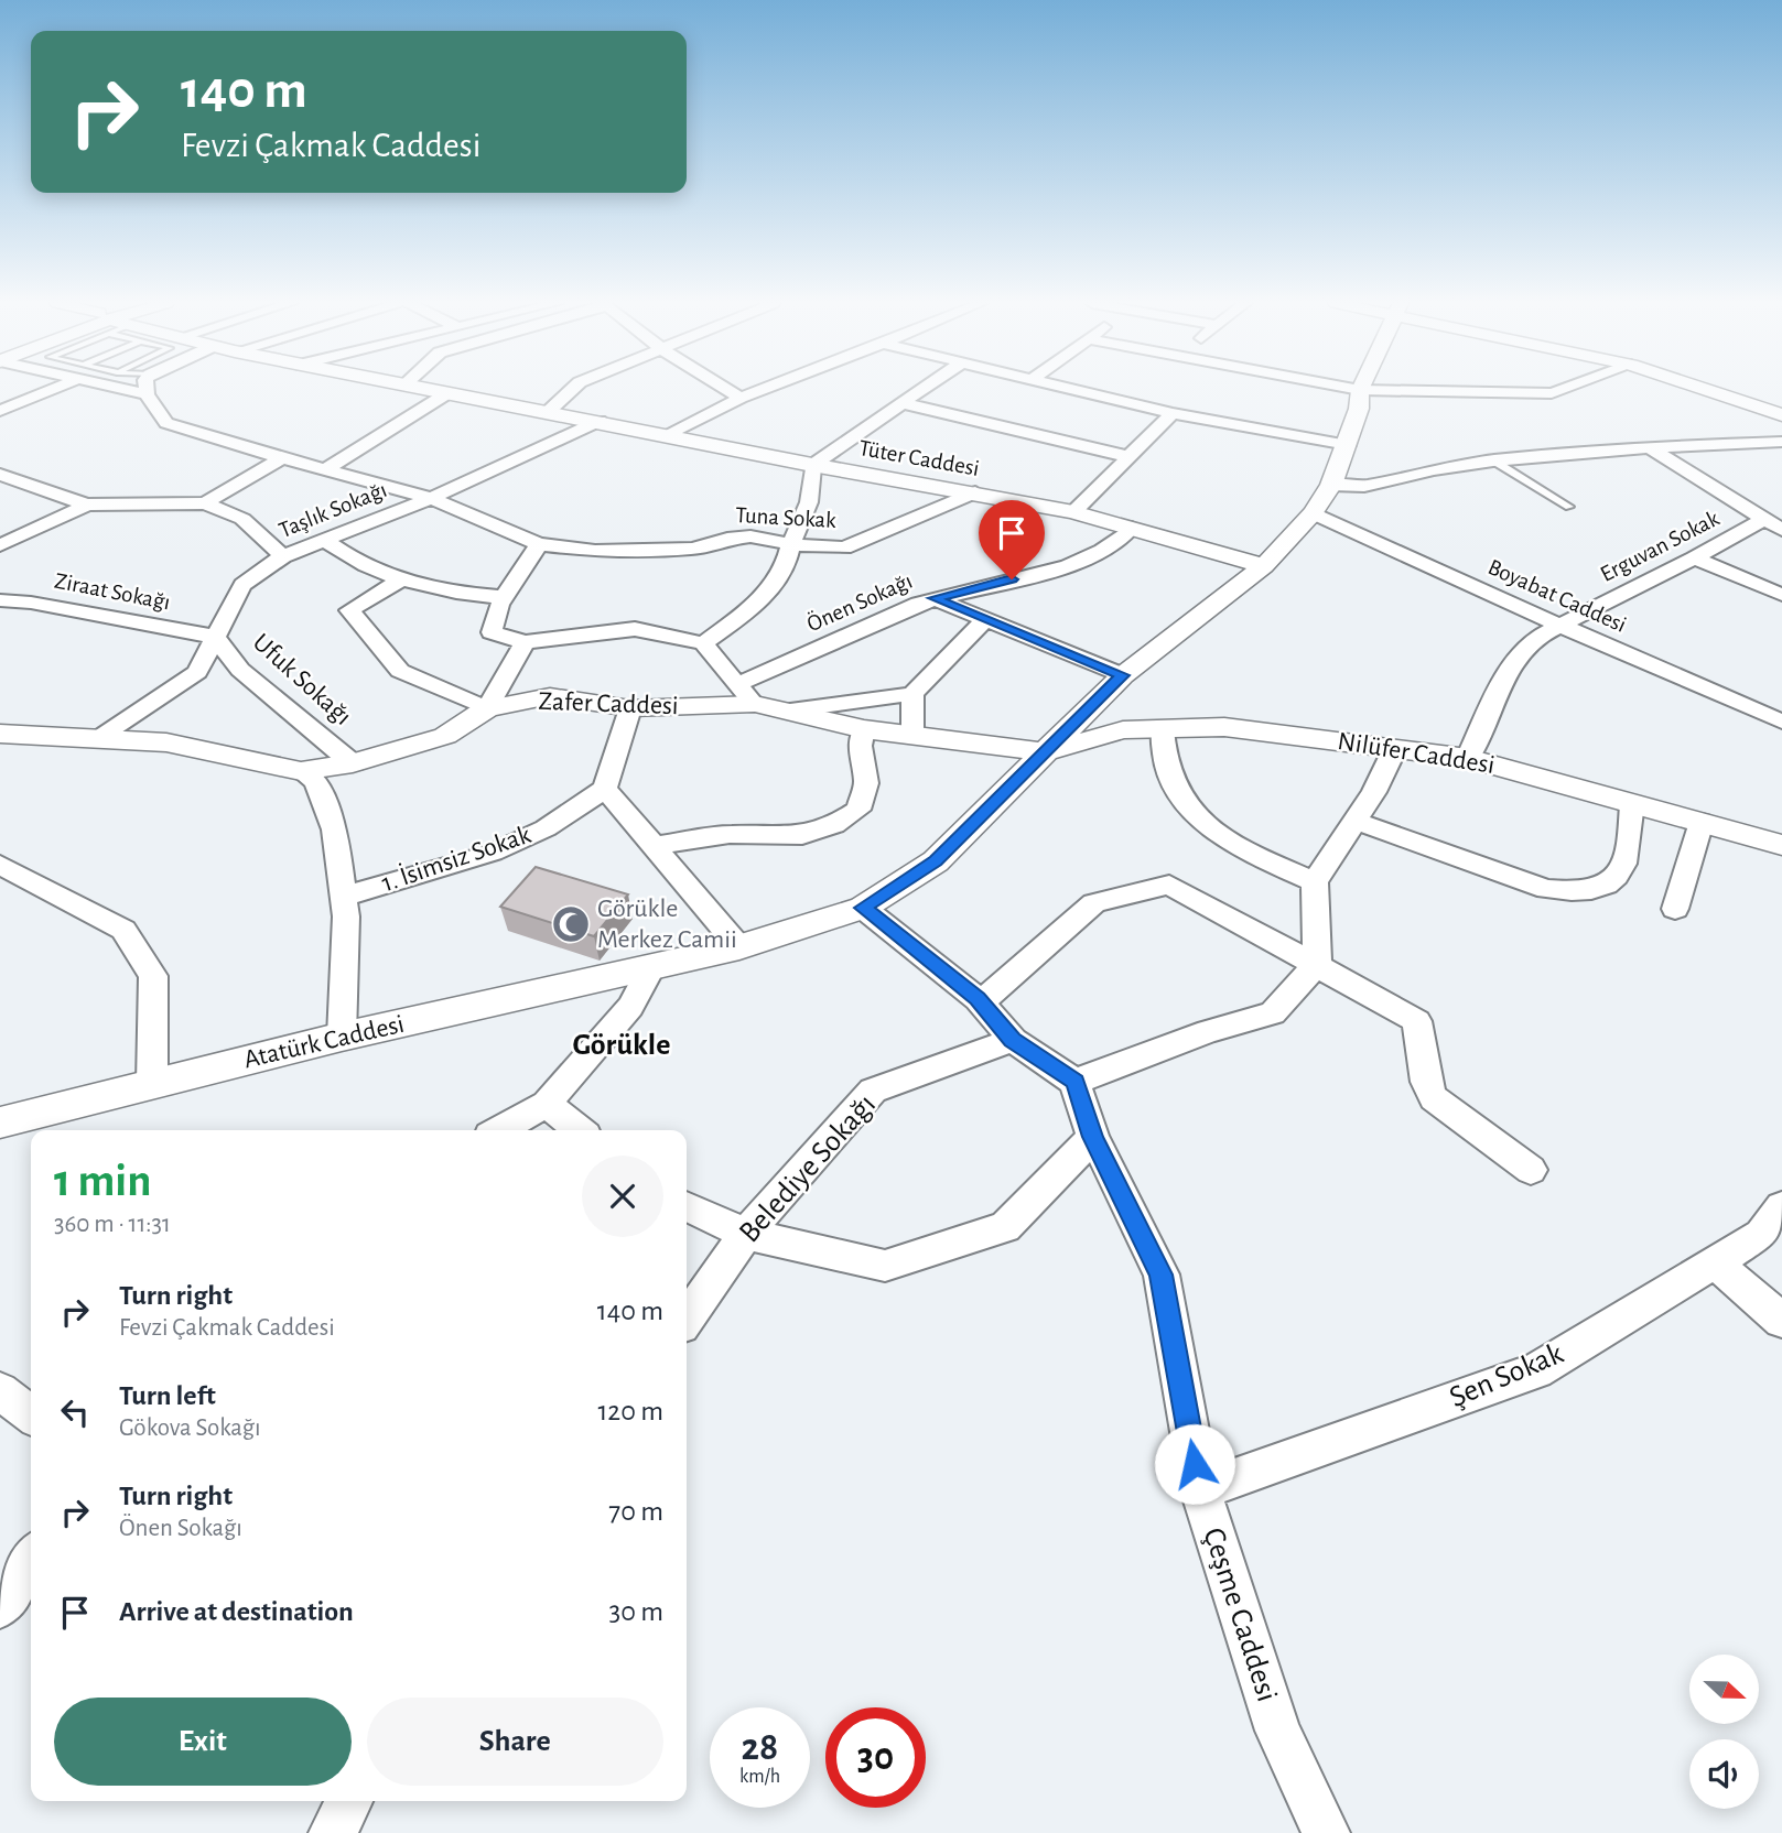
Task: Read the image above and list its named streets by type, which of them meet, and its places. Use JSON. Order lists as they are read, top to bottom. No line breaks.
{"streets":{"street":["Tüter Caddesi","Taşlık Sokağı","Tuna Sokak","Erguvan Sokak","Ziraat Sokağı","Boyabat Caddesi","Önen Sokağı","Ufuk Sokağı","Zafer Caddesi","Nilüfer Caddesi","1. İsimsiz Sokak","Atatürk Caddesi","Belediye Sokağı","Şen Sokak","Çeşme Caddesi"]},"crossings":[["Tüter Caddesi","Taşlık Sokağı"],["Tüter Caddesi","Tuna Sokak"],["Tüter Caddesi","Önen Sokağı"],["Tüter Caddesi","Atatürk Caddesi"],["Taşlık Sokağı","Tuna Sokak"],["Taşlık Sokağı","Ziraat Sokağı"],["Taşlık Sokağı","Ufuk Sokağı"],["Taşlık Sokağı","Zafer Caddesi"],["Erguvan Sokak","Boyabat Caddesi"],["Erguvan Sokak","Nilüfer Caddesi"],["Ziraat Sokağı","Ufuk Sokağı"],["Boyabat Caddesi","Atatürk Caddesi"],["Önen Sokağı","Zafer Caddesi"],["Ufuk Sokağı","Zafer Caddesi"],["Zafer Caddesi","Nilüfer Caddesi"],["Zafer Caddesi","Atatürk Caddesi"],["Nilüfer Caddesi","Atatürk Caddesi"],["Şen Sokak","Çeşme Caddesi"]],"districts":["Görükle"],"places":{"mosque":["Görükle Merkez Camii"]},"north":"right","page":{"turn":["140 m","Fevzi Çakmak Caddesi"],"heading":["1 min","360 m · 11:31"],"list":[{"name":"Turn right","note":"Fevzi Çakmak Caddesi","value":"140 m"},{"name":"Turn left","note":"Gökova Sokağı","value":"120 m"},{"name":"Turn right","note":"Önen Sokağı","value":"70 m"},{"name":"Arrive at destination","value":"30 m"}],"buttons":["Exit","Share"],"speed":"28 km/h","limit":"30"}}
